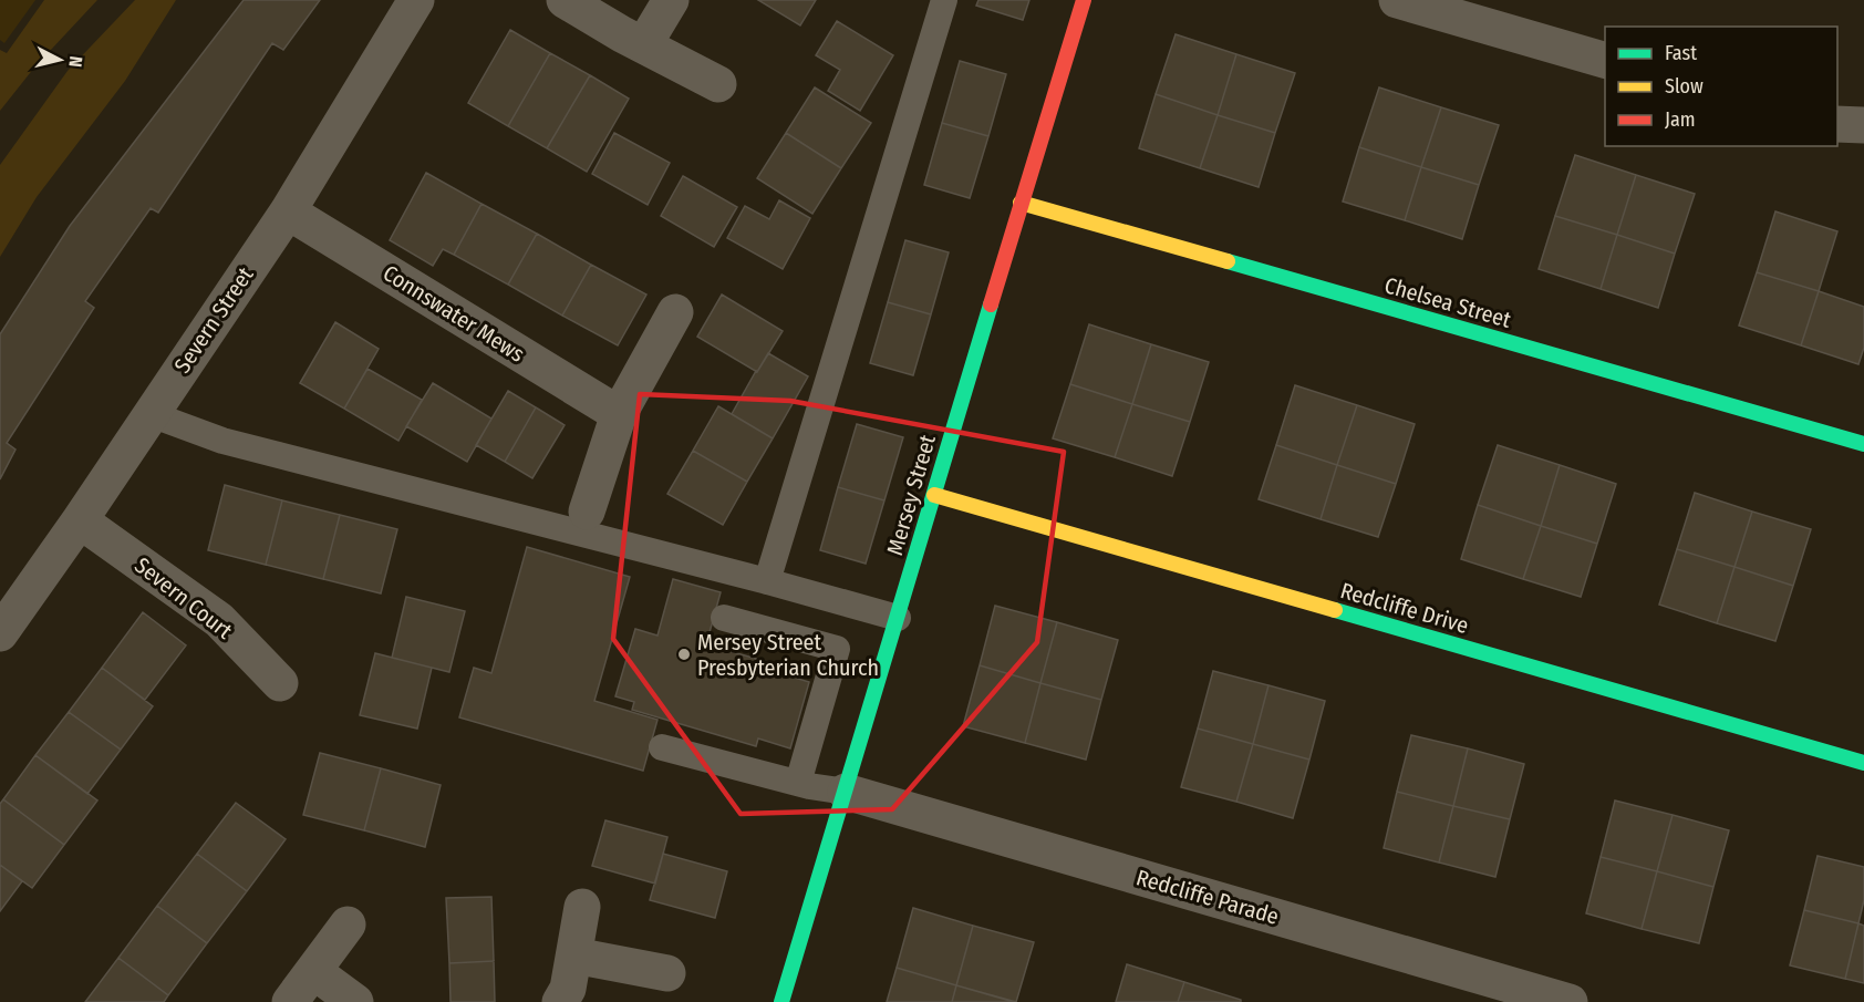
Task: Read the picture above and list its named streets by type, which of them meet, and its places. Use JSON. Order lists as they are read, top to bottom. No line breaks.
{"streets":{"street":["Chelsea Street","Connswater Mews","Severn Street","Mersey Street","Severn Court","Redcliffe Drive","Redcliffe Parade"]},"crossings":[["Chelsea Street","Mersey Street"],["Connswater Mews","Severn Street"],["Severn Street","Severn Court"],["Mersey Street","Redcliffe Drive"],["Mersey Street","Redcliffe Parade"]],"places":["Mersey Street Presbyterian Church"],"legend":["Fast","Slow","Jam"],"north":"right"}
